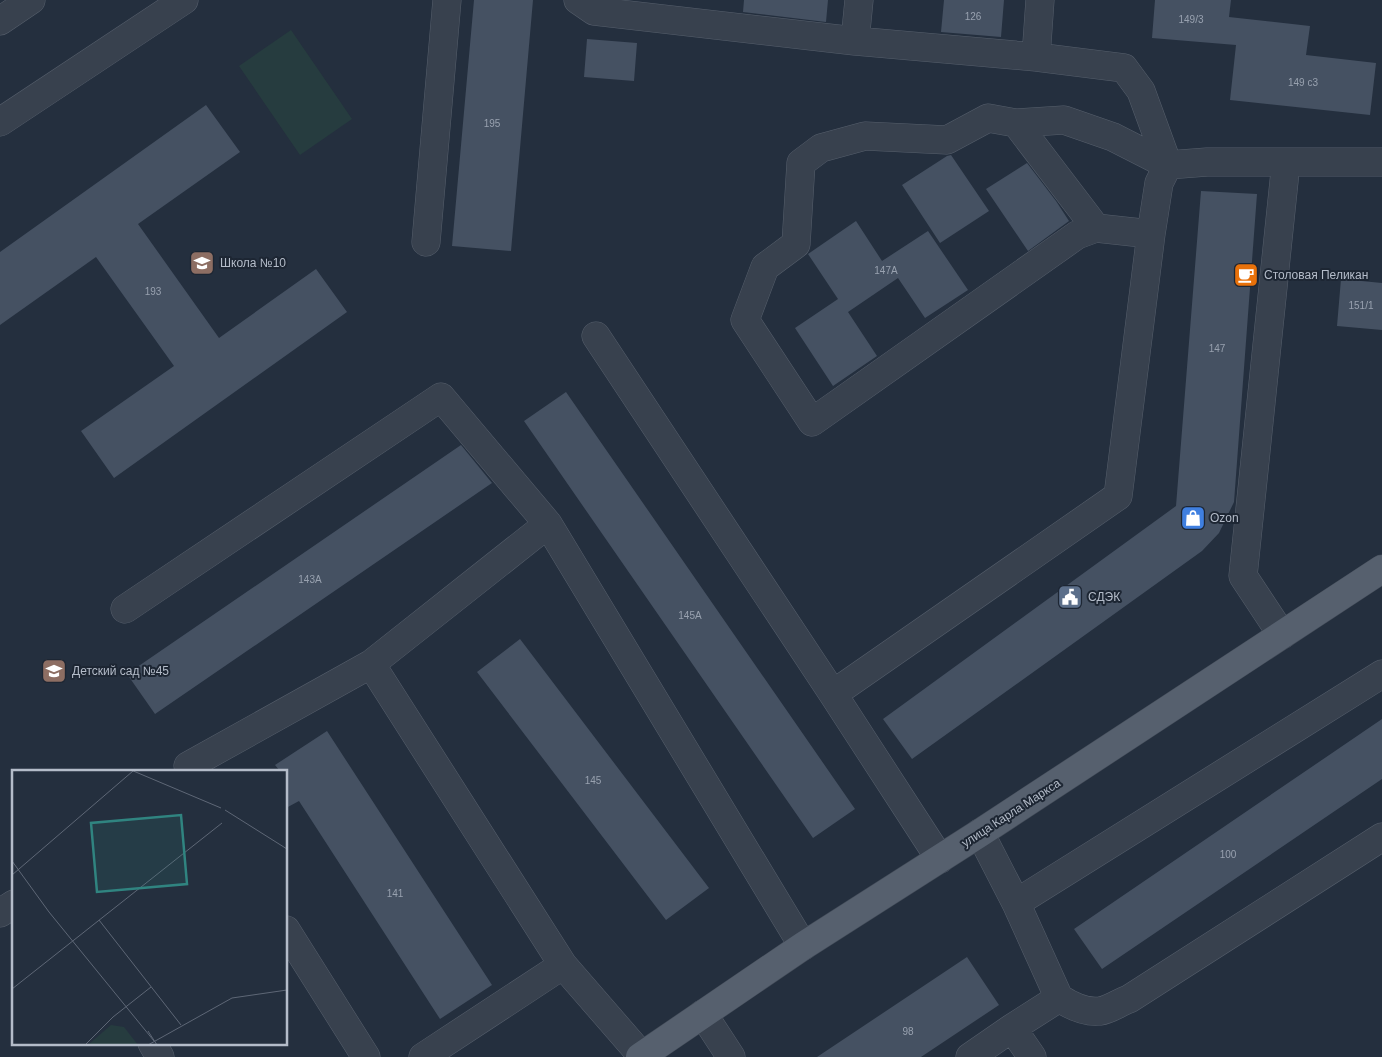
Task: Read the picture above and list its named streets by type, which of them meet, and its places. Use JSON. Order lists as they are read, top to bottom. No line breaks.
{"streets":{"main road":["улица Карла Маркса"]},"places":{"school or university":["Школа №10","Детский сад №45"],"cafe":["Столовая Пеликан"],"shop":["Ozon"],"public building":["СДЭК"]},"house_numbers":["126","149/3","149 с3","195","147А","193","151/1","147","143А","145А","145","100","141","98"]}
